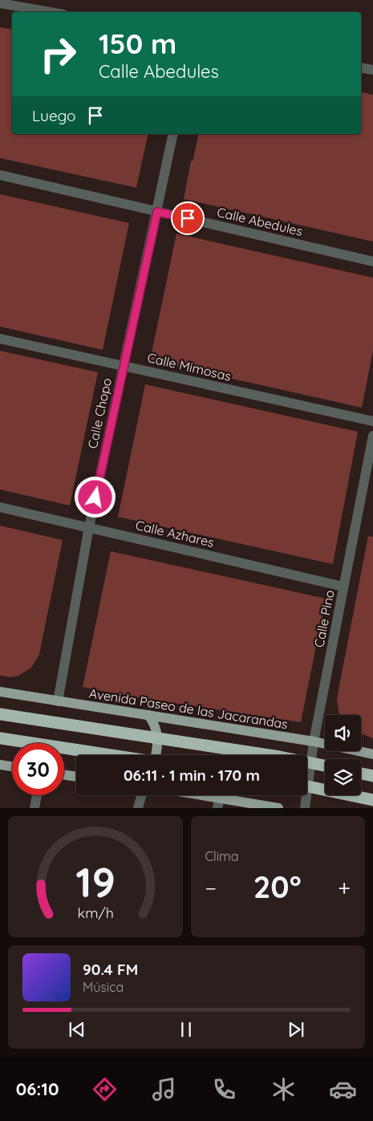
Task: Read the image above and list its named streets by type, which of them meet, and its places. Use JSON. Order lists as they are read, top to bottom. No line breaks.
{"streets":{"main road":["Avenida Paseo de las Jacarandas"],"street":["Calle Abedules","Calle Mimosas","Calle Chopo","Calle Azhares","Calle Pino"]},"crossings":[["Calle Abedules","Calle Chopo"],["Calle Mimosas","Calle Chopo"],["Calle Chopo","Calle Azhares"],["Calle Chopo","Avenida Paseo de las Jacarandas"],["Calle Azhares","Calle Pino"],["Calle Pino","Avenida Paseo de las Jacarandas"]],"page":{"turn":["150 m","Calle Abedules"],"then":"Luego","limit":"30","trip":"06:11 · 1 min · 170 m","tile":"Clima","heat":["−","20°","+"],"song":["90.4 FM","Música"],"tabs":"06:10","gauge":["19","km/h"]}}
